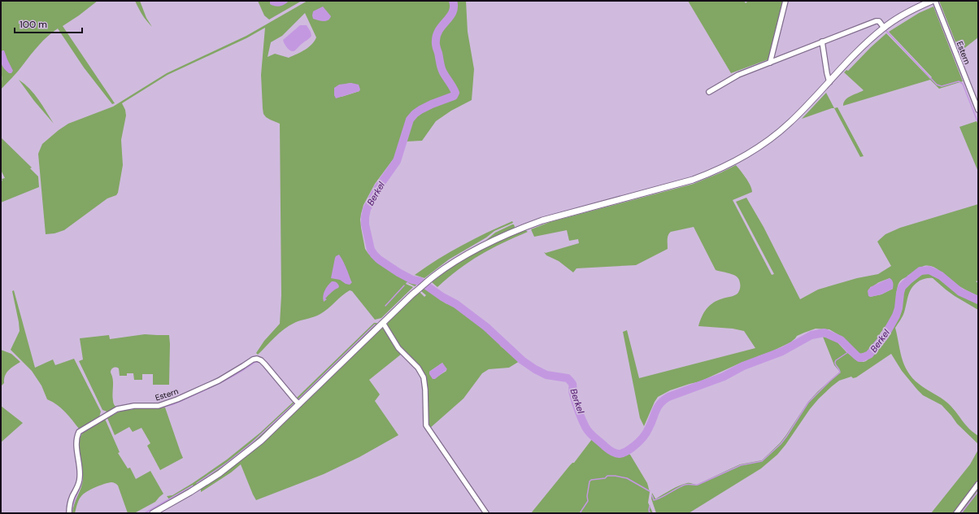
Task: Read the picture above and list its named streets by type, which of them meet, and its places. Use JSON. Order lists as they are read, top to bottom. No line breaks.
{"streets":{"street":["Estern"]},"water":["Berkel"],"scale_bar":"100 m"}
